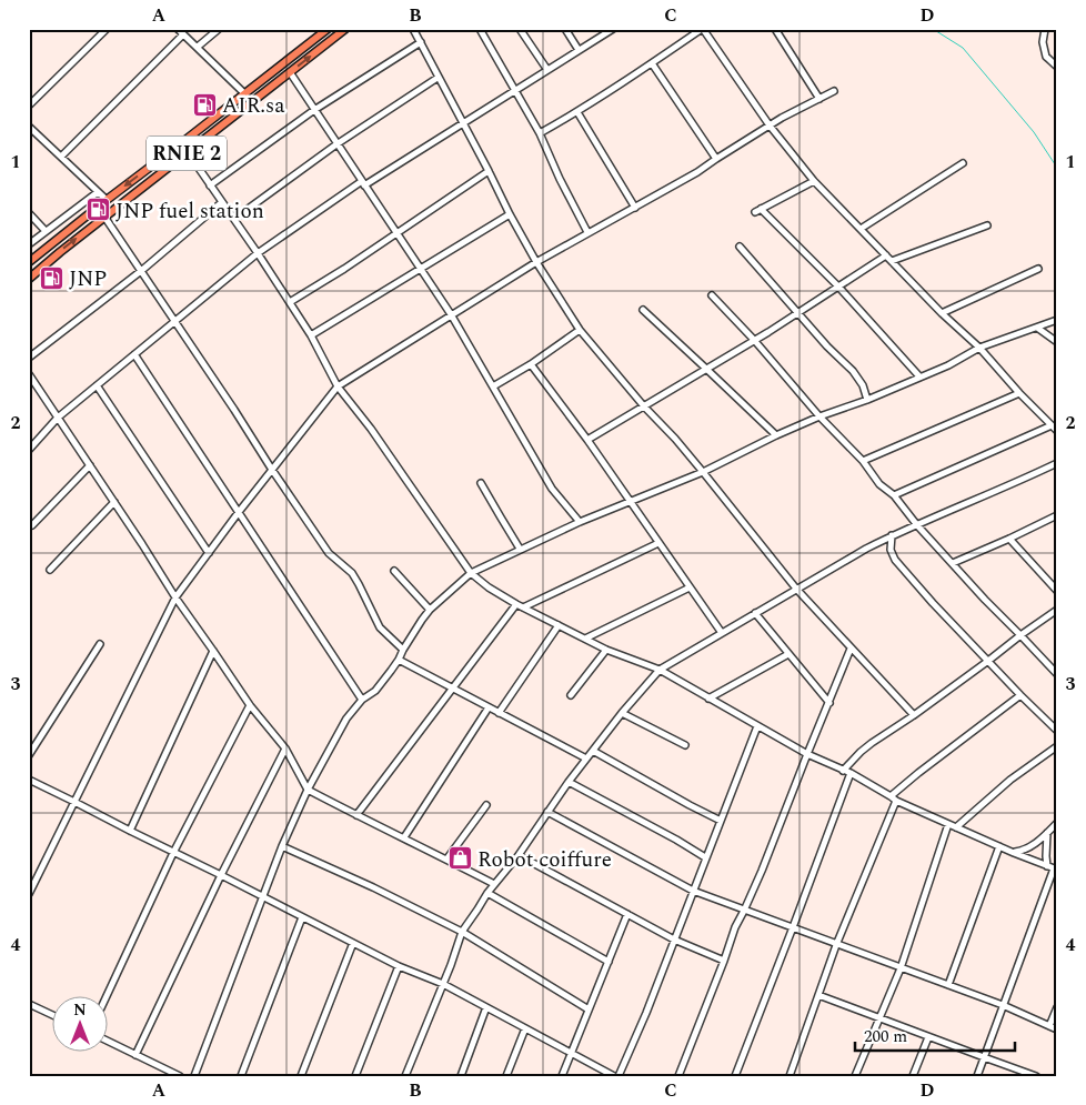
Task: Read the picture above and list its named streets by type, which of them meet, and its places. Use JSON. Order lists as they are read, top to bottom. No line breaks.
{"streets":{"main road":["RNIE 2"]},"places":{"fuel station":["AIR.sa","JNP fuel station","JNP"],"shop":["Robot coiffure"]},"scale_bar":"200 m","north":"top","grid":{"columns":["A","B","C","D"],"rows":["1","2","3","4"]}}
